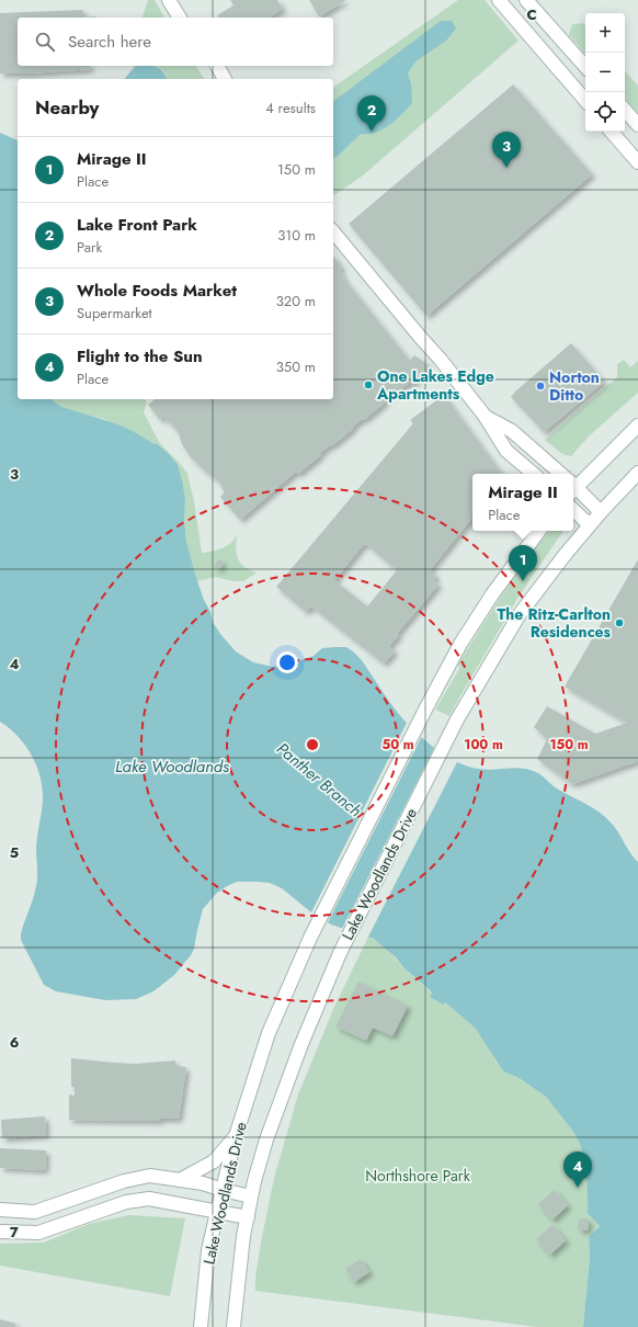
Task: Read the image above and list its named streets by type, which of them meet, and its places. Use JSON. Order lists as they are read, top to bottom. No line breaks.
{"streets":{"main road":["Lake Woodlands Drive"]},"water":["Lake Woodlands","Panther Branch"],"parks":["Northshore Park"],"places":["One Lakes Edge Apartments","Norton Ditto","The Ritz-Carlton Residences"],"page":{"map_buttons":["+","−"],"search":"Search here","heading":["Nearby","4 results"],"pins":["2","3","1","4"],"list":[{"mark":"1","name":"Mirage II","note":"Place","value":"150 m"},{"mark":"2","name":"Lake Front Park","note":"Park","value":"310 m"},{"mark":"3","name":"Whole Foods Market","note":"Supermarket","value":"320 m"},{"mark":"4","name":"Flight to the Sun","note":"Place","value":"350 m"}],"popup":["Mirage II","Place"]},"grid":{"columns":["C"],"rows":["3","4","5","6","7"]},"rings":["50 m","100 m","150 m"]}
